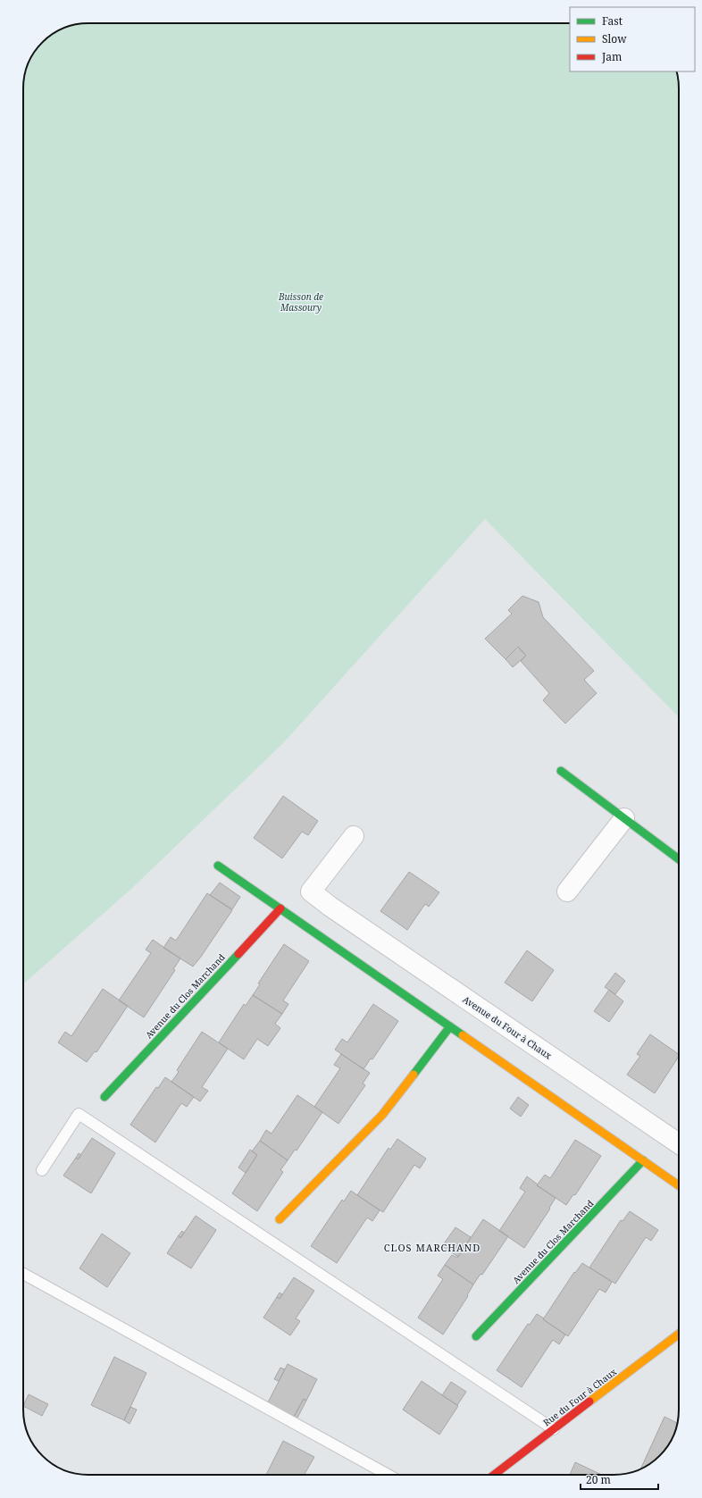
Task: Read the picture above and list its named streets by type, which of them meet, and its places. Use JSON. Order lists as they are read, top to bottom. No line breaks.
{"streets":{"street":["Avenue du Clos Marchand","Avenue du Four à Chaux","Rue du Four à Chaux"]},"districts":["CLOS MARCHAND"],"parks":["Buisson de Massoury"],"legend":["Fast","Slow","Jam"],"scale_bar":"20 m"}
